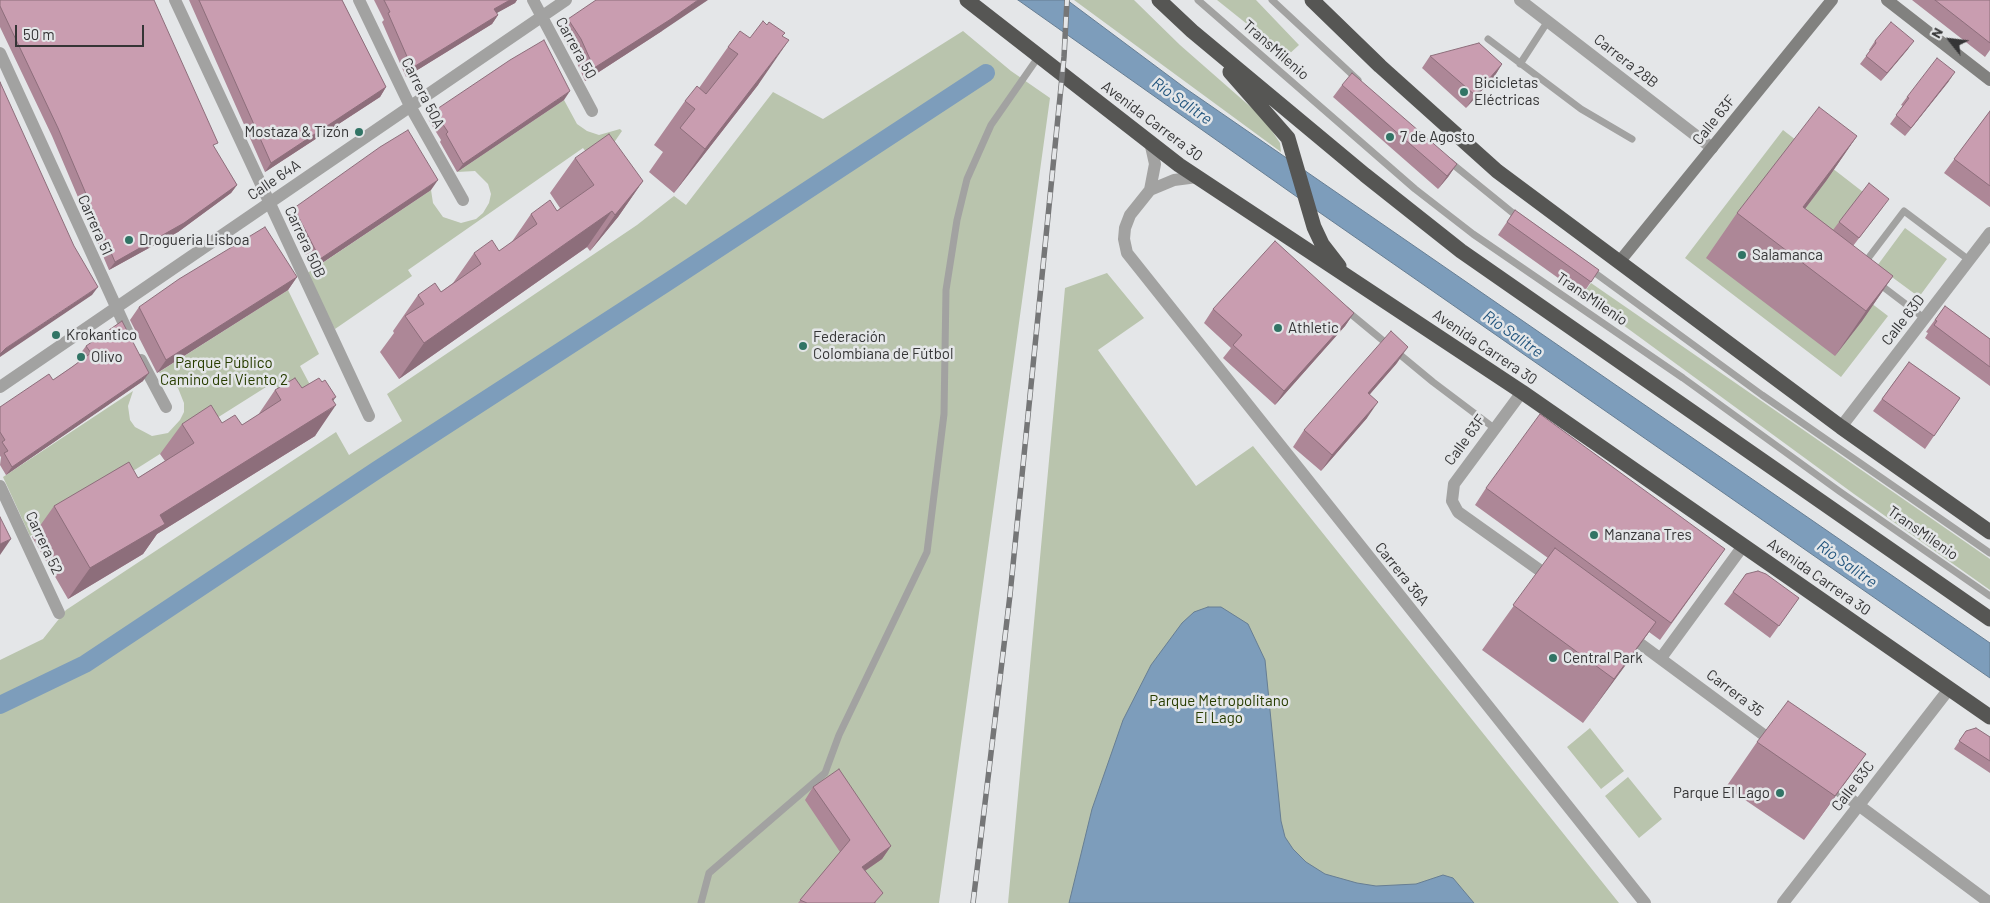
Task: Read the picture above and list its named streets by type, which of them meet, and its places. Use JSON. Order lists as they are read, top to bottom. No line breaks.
{"streets":{"highway":["Avenida Carrera 30"],"street":["Carrera 50","Carrera 28B","Carrera 50A","Calle 63F","Calle 64A","Carrera 51","Carrera 50B","Calle 63D","Carrera 52","Carrera 36A","Carrera 35","Calle 63C"],"lane":["TransMilenio"]},"crossings":[["Carrera 50","Calle 64A"],["Carrera 28B","Calle 63F"],["Carrera 50A","Calle 64A"],["Calle 63F","Avenida Carrera 30"],["Avenida Carrera 30","Calle 63C"],["Calle 64A","Carrera 51"],["Calle 64A","Carrera 50B"]],"water":["Río Salitre"],"parks":["Parque Público Camino del Viento 2","Parque Metropolitano El Lago"],"places":["Bicicletas Eléctricas","Mostaza & Tizón","7 de Agosto","Drogueria Lisboa","Salamanca","Athletic","Krokantico","Federación Colombiana de Fútbol","Olivo","Manzana Tres","Central Park","Parque El Lago"],"scale_bar":"50 m","north":"top left"}
